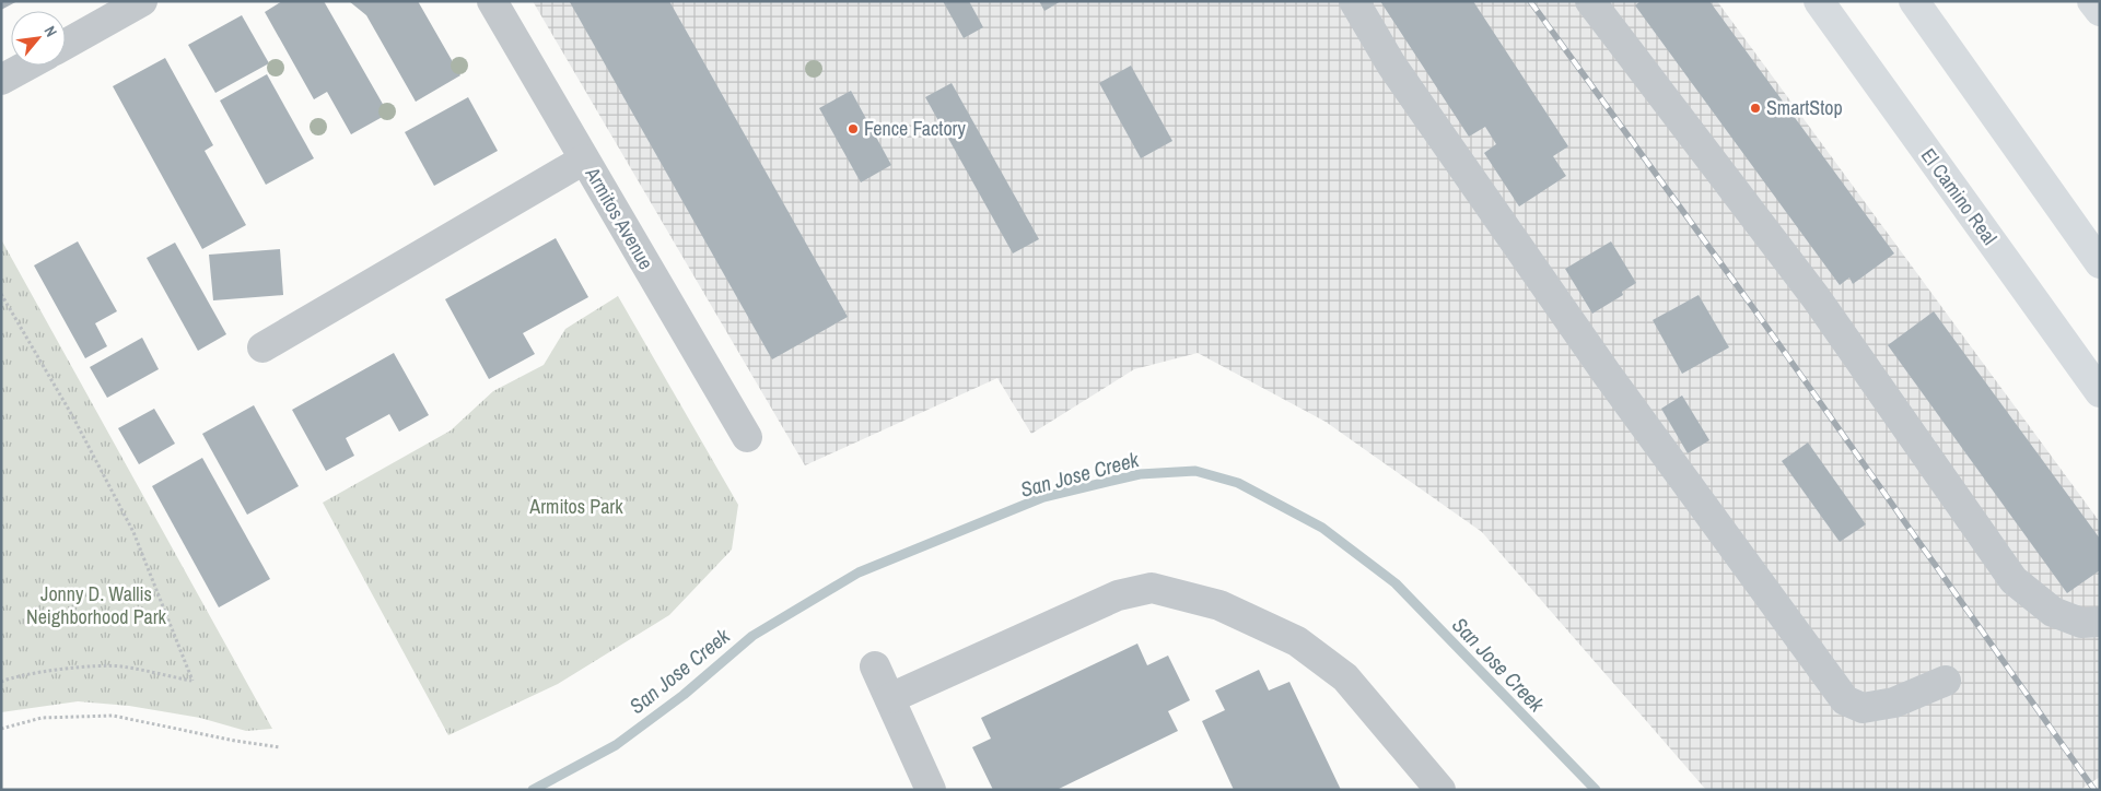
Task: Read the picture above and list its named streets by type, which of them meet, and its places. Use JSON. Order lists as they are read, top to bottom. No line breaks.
{"streets":{"main road":["El Camino Real"],"street":["Armitos Avenue"]},"water":["San Jose Creek"],"parks":["Armitos Park","Jonny D. Wallis Neighborhood Park"],"places":["SmartStop","Fence Factory"],"north":"top right"}
